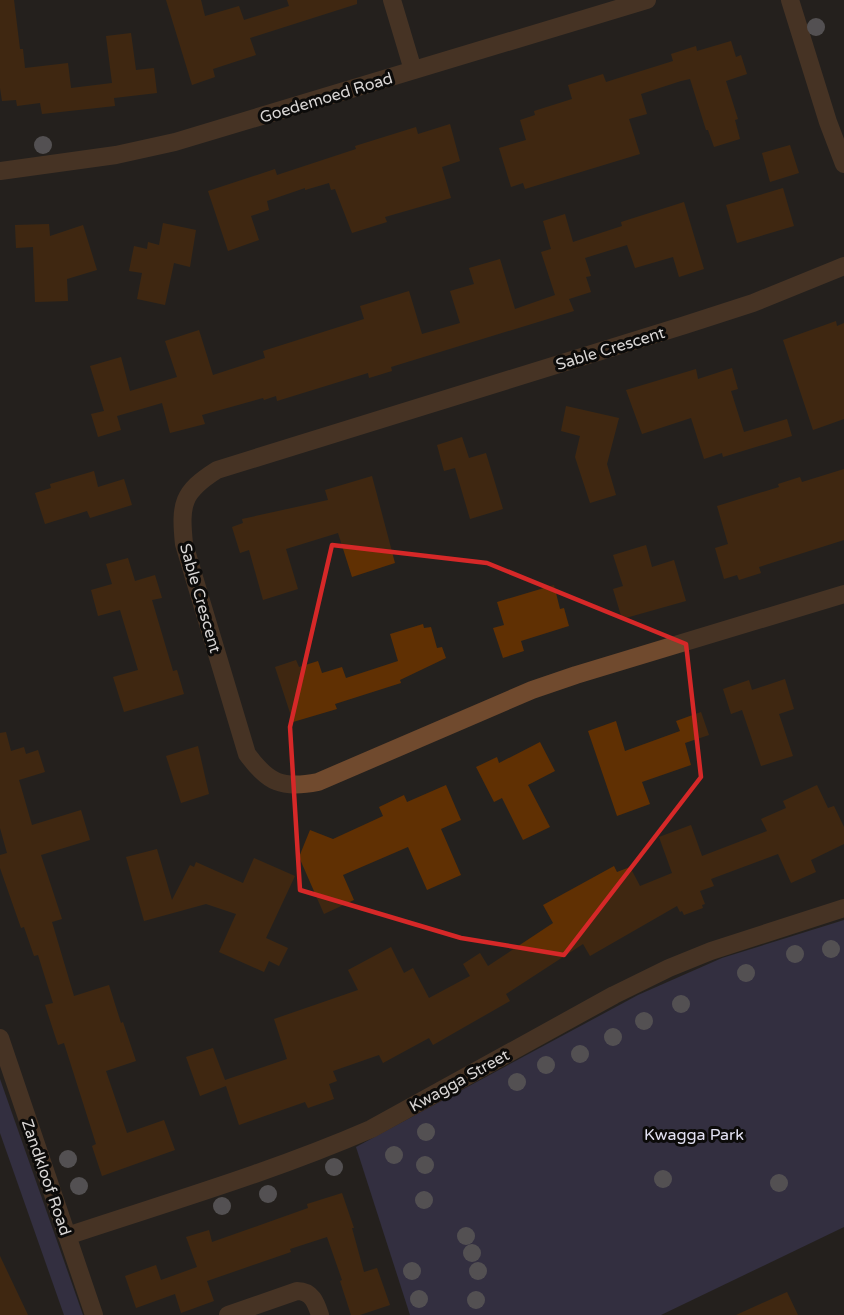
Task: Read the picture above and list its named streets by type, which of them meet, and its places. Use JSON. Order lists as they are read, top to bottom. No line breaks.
{"streets":{"street":["Goedemoed Road","Sable Crescent","Kwagga Street","Zandkloof Road"]},"crossings":[["Kwagga Street","Zandkloof Road"]],"parks":["Kwagga Park"]}
